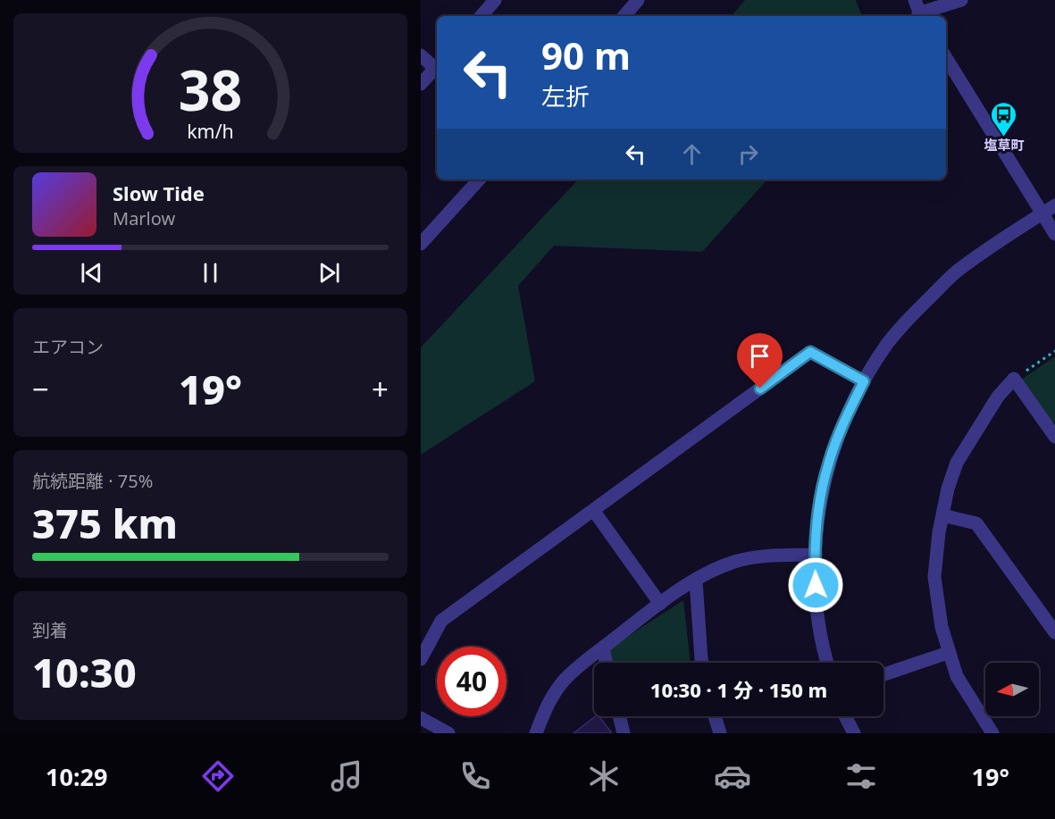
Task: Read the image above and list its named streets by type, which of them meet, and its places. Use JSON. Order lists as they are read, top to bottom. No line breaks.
{"places":{"bus stop":["塩草町"]},"north":"left","page":{"turn":["90 m","左折"],"song":["Slow Tide","Marlow"],"tile":["エアコン",["航続距離 · 75%","375 km"],["到着","10:30"]],"heat":["−","19°","+"],"limit":"40","trip":"10:30 · 1 分 · 150 m","tabs":["10:29","19°"],"gauge":["38","km/h"]}}
